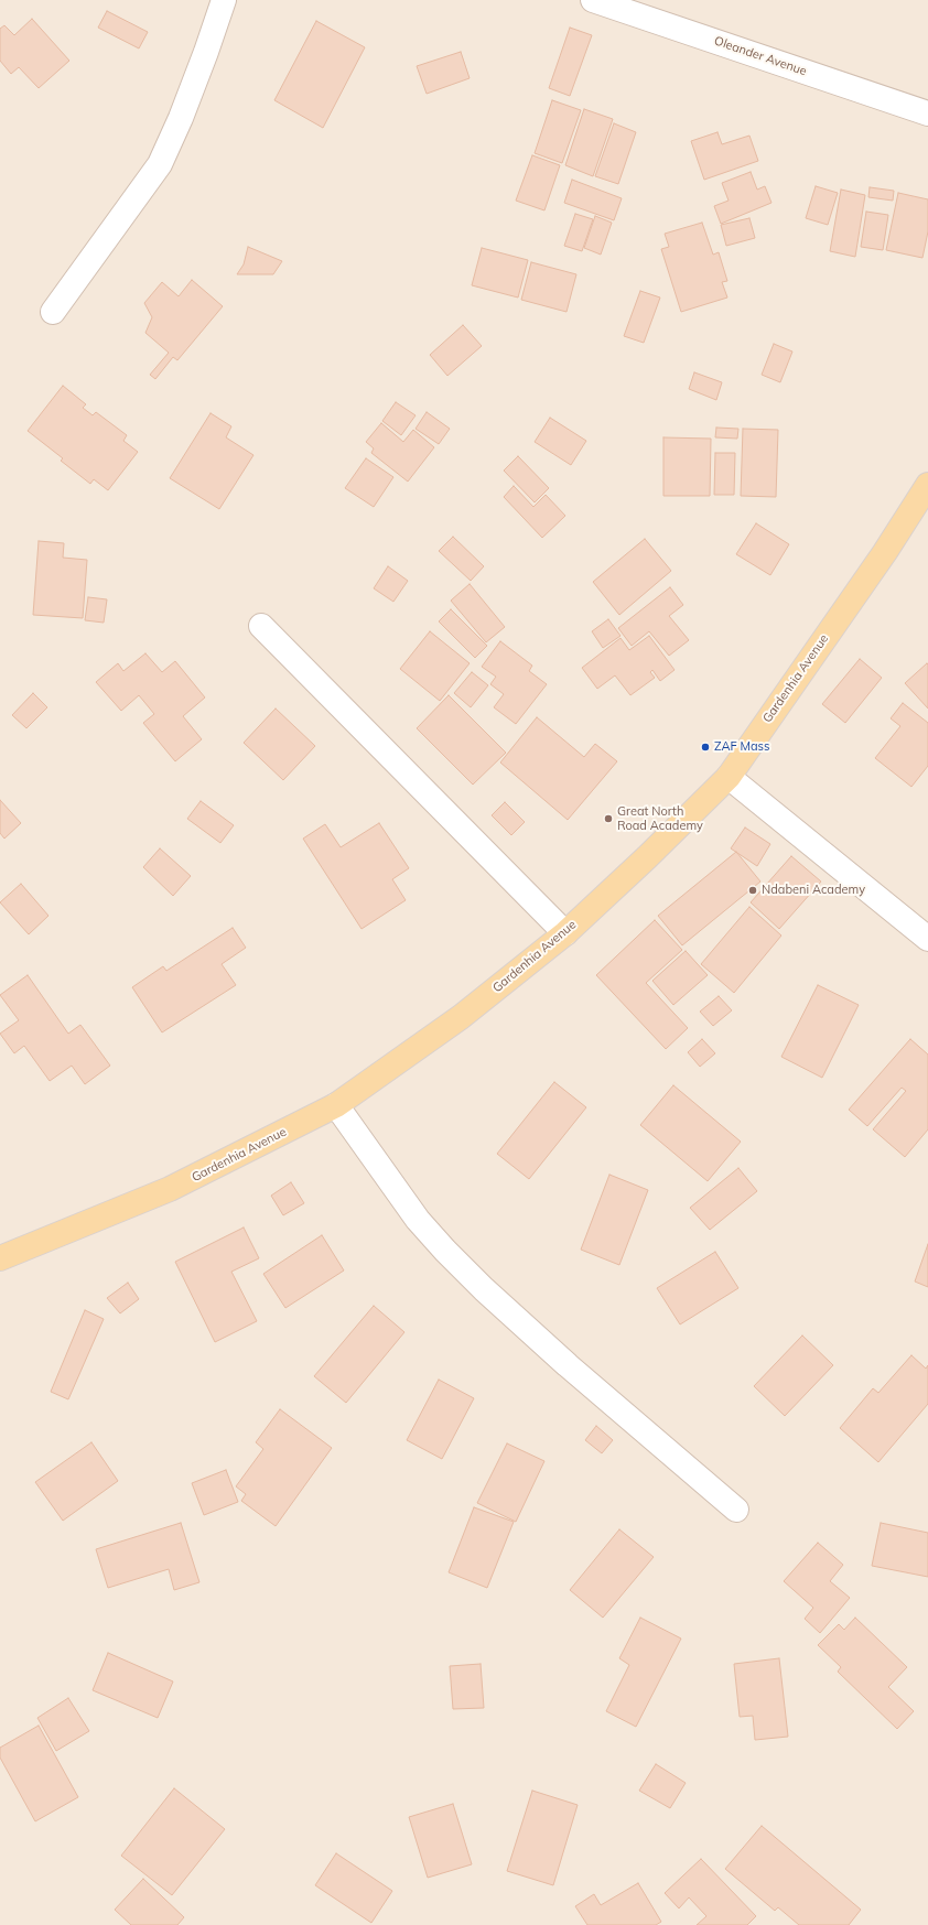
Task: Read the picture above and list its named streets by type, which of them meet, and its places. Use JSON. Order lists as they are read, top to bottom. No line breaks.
{"streets":{"main road":["Gardenhia Avenue"],"street":["Oleander Avenue"]},"places":["ZAF Mass","Great North Road Academy","Ndabeni Academy"]}
